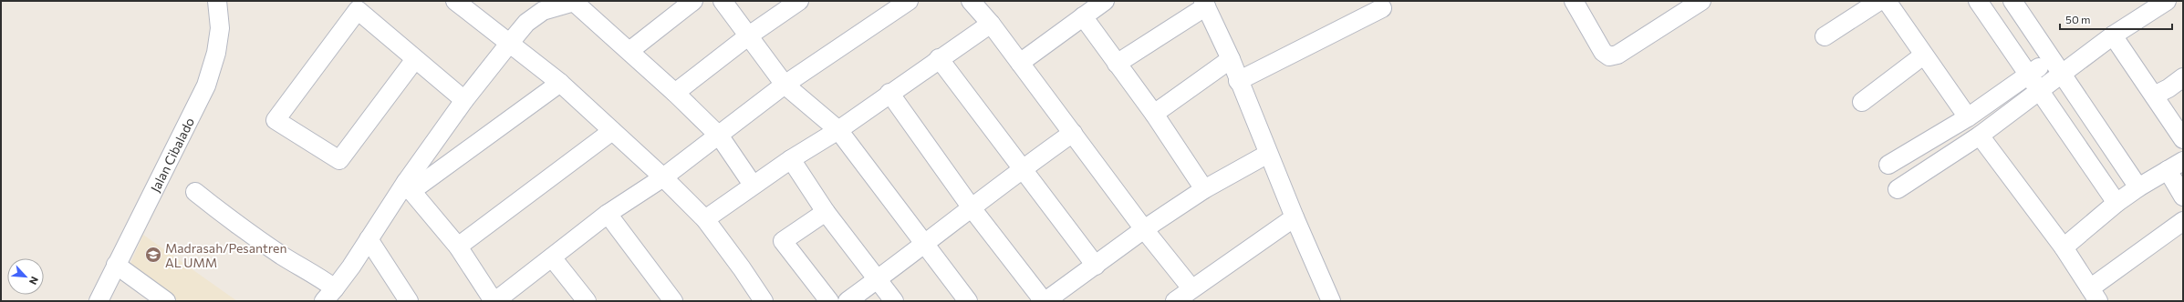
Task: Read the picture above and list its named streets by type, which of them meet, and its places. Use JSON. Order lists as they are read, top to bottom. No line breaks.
{"streets":{"street":["Jalan Cibalado"]},"places":{"school or university":["Madrasah/Pesantren AL UMM"]},"scale_bar":"50 m","north":"bottom right"}
